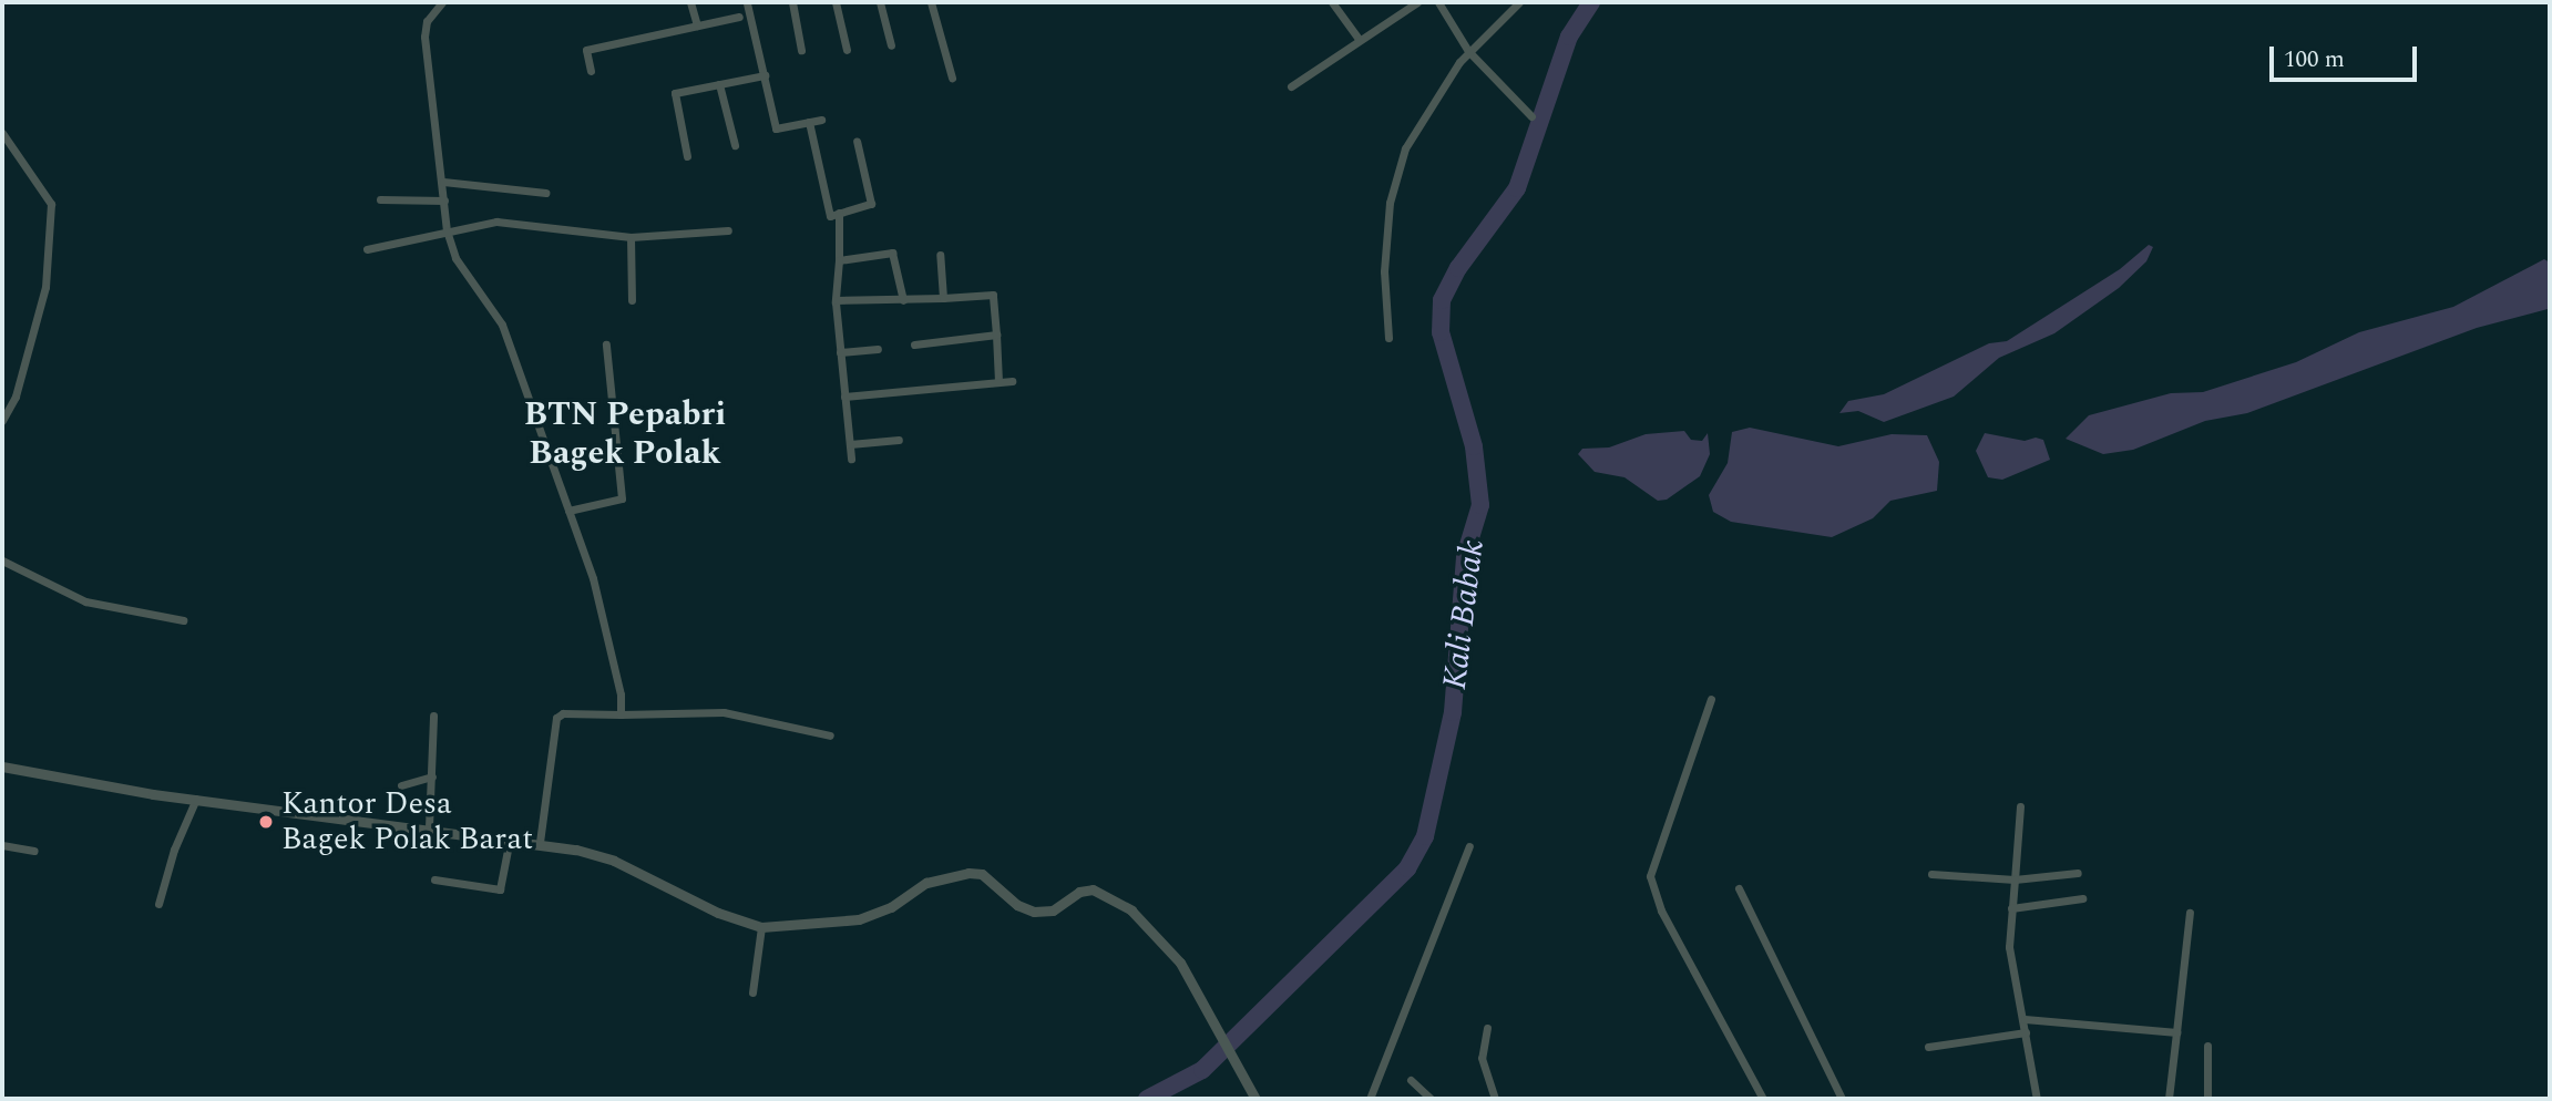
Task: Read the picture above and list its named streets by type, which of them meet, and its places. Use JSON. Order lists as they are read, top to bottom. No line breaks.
{"districts":["BTN Pepabri Bagek Polak"],"water":["Kali Babak"],"places":["Kantor Desa Bagek Polak Barat"],"scale_bar":"100 m"}
